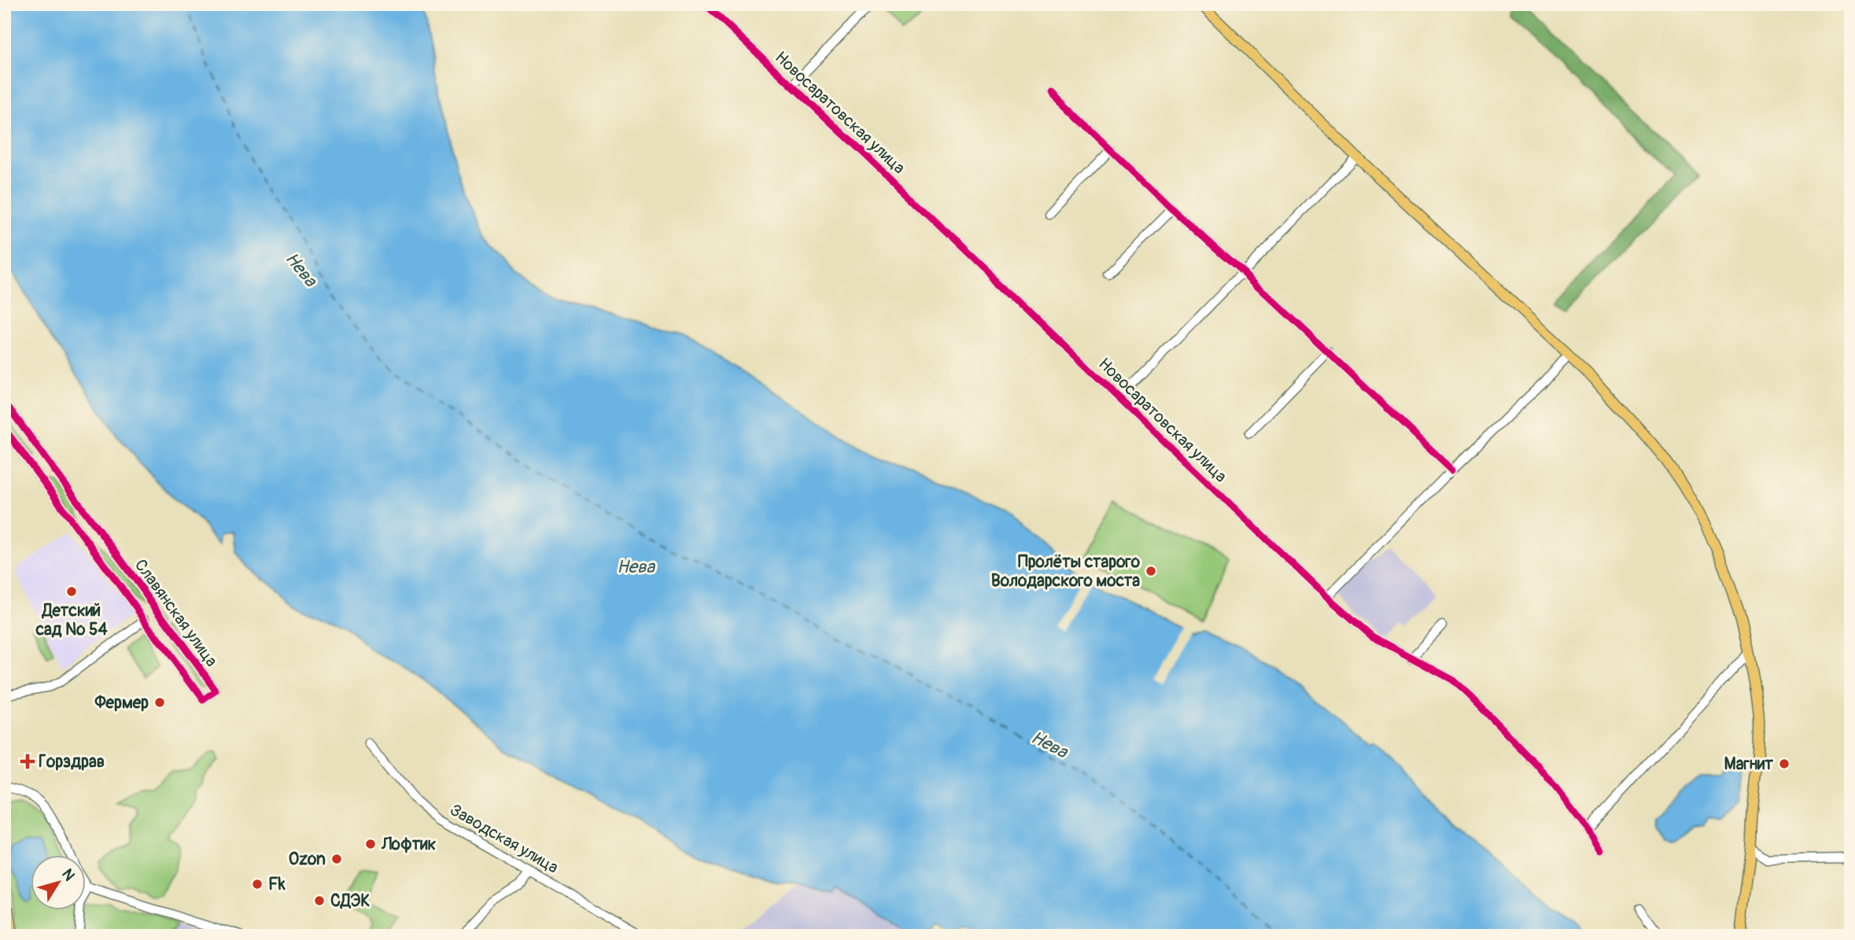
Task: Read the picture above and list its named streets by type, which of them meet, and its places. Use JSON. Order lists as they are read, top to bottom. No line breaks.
{"streets":{"street":["Новосаратовская улица","Славянская улица","Заводская улица"]},"water":["Нева"],"places":{"other":["Пролёты старого Володарского моста","Детский сад № 54","Фермер","Магнит","Лофтик","Ozon","Fk","СДЭК"],"health":["Горздрав"]},"north":"top right"}
